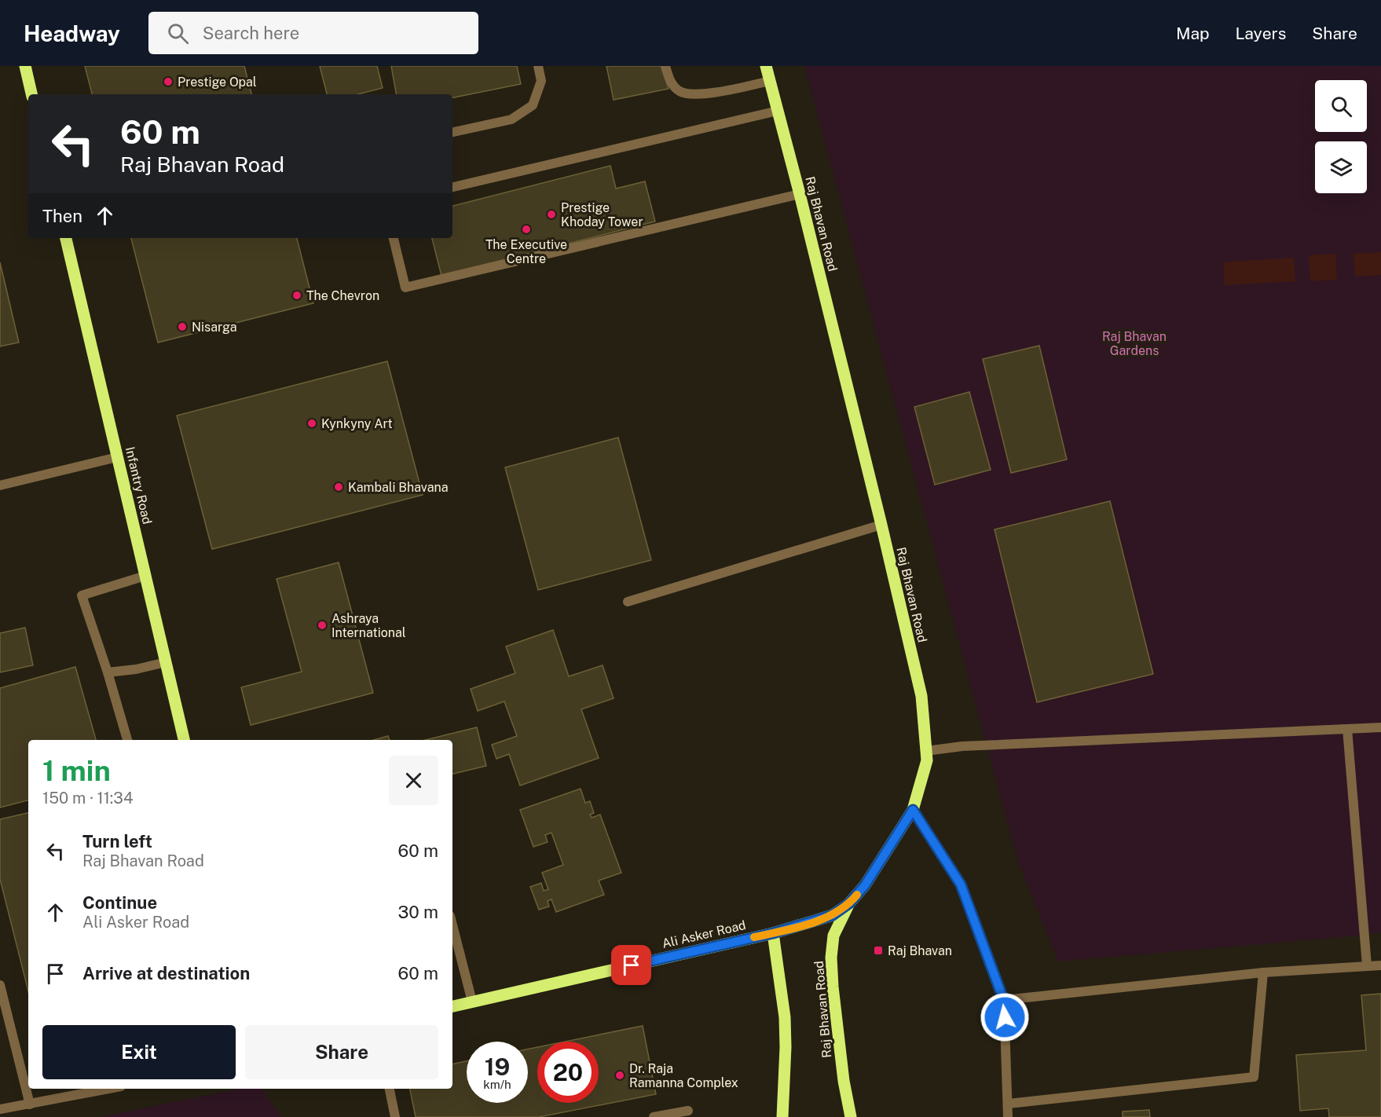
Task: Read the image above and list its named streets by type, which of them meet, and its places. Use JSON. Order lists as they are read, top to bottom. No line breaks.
{"streets":{"main road":["Raj Bhavan Road","Infantry Road","Ali Asker Road"]},"crossings":[["Raj Bhavan Road","Ali Asker Road"]],"parks":["Raj Bhavan Gardens"],"places":{"other":["Prestige Opal","Prestige Khoday Tower","The Executive Centre","The Chevron","Nisarga","Kynkyny Art","Kambali Bhavana","Ashraya International","Dr. Raja Ramanna Complex"],"transit":["Raj Bhavan"]},"page":{"header":"Headway","search":"Search here","nav":["Map","Layers","Share"],"turn":["60 m","Raj Bhavan Road"],"then":"Then","heading":["1 min","150 m · 11:34"],"list":[{"name":"Turn left","note":"Raj Bhavan Road","value":"60 m"},{"name":"Continue","note":"Ali Asker Road","value":"30 m"},{"name":"Arrive at destination","value":"60 m"}],"buttons":["Exit","Share"],"speed":"19 km/h","limit":"20"}}
